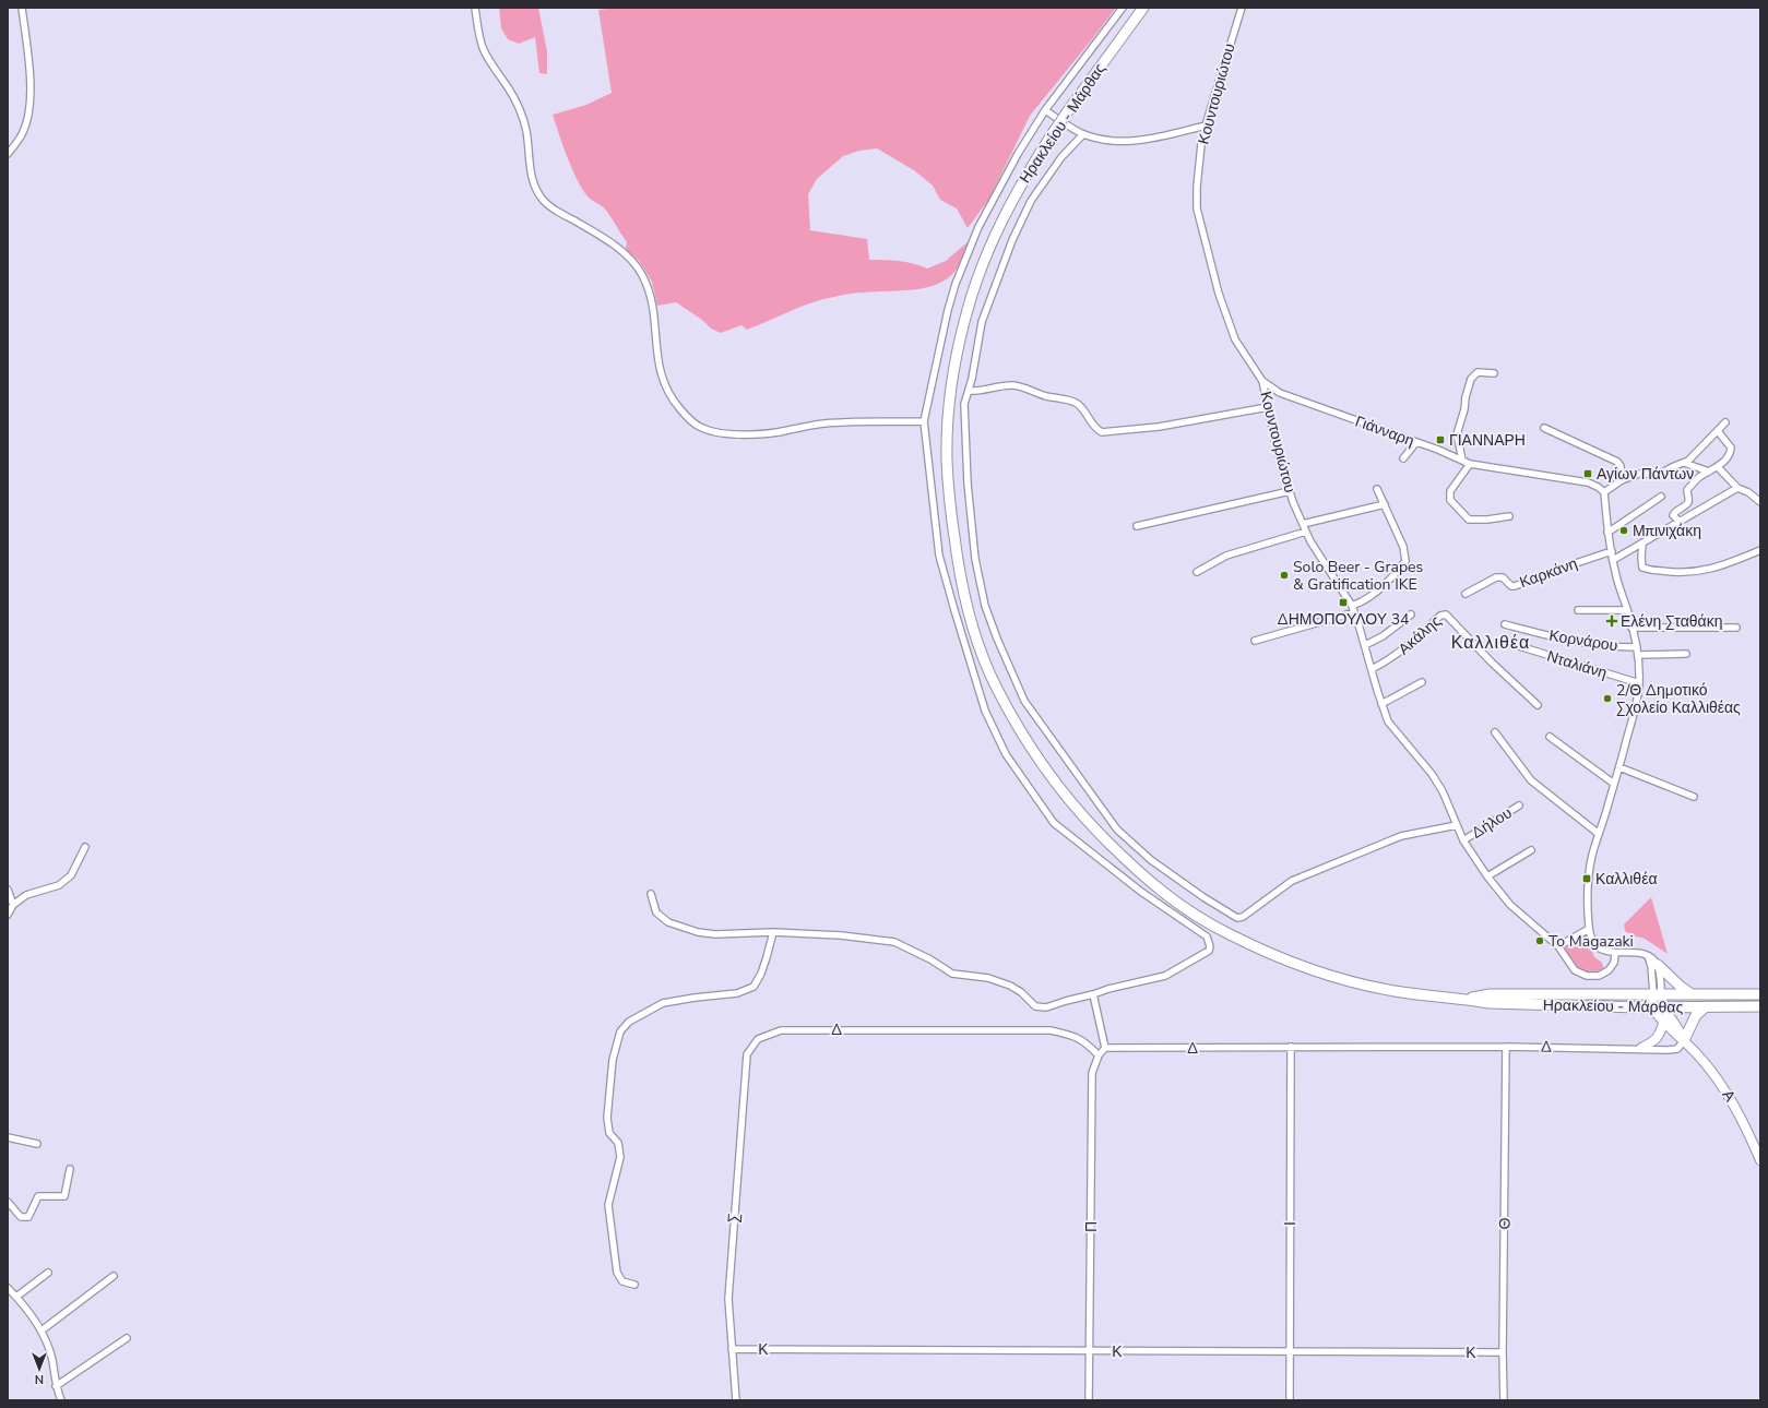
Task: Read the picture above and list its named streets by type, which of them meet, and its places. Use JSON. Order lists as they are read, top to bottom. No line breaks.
{"streets":{"main road":["Ηρακλείου - Μάρθας"],"street":["Κουντουριώτου","Γιάνναρη","Καρκάνη","Ακάλης","Κορνάρου","Νταλιάνη","Δήλου","Δ","Α","Σ","Ι","Θ","Π","Κ"]},"crossings":[["Κουντουριώτου","Γιάνναρη"],["Κουντουριώτου","Ακάλης"],["Κουντουριώτου","Δήλου"],["Ηρακλείου - Μάρθας","Α"],["Δ","Α"],["Δ","Σ"],["Δ","Ι"],["Δ","Θ"],["Δ","Π"],["Σ","Κ"],["Ι","Κ"],["Θ","Κ"],["Π","Κ"]],"districts":["Καλλιθέα"],"places":{"transit":["ΓΙΑΝΝΑΡΗ","Αγίων Πάντων","ΔΗΜΟΠΟΥΛΟΥ 34","Καλλιθέα"],"other":["Μπινιχάκη","Solo Beer - Grapes & Gratification IKE","2/Θ Δημοτικό Σχολείο Καλλιθέας","To Magazaki"],"health":["Ελένη Σταθάκη"]},"north":"bottom"}
